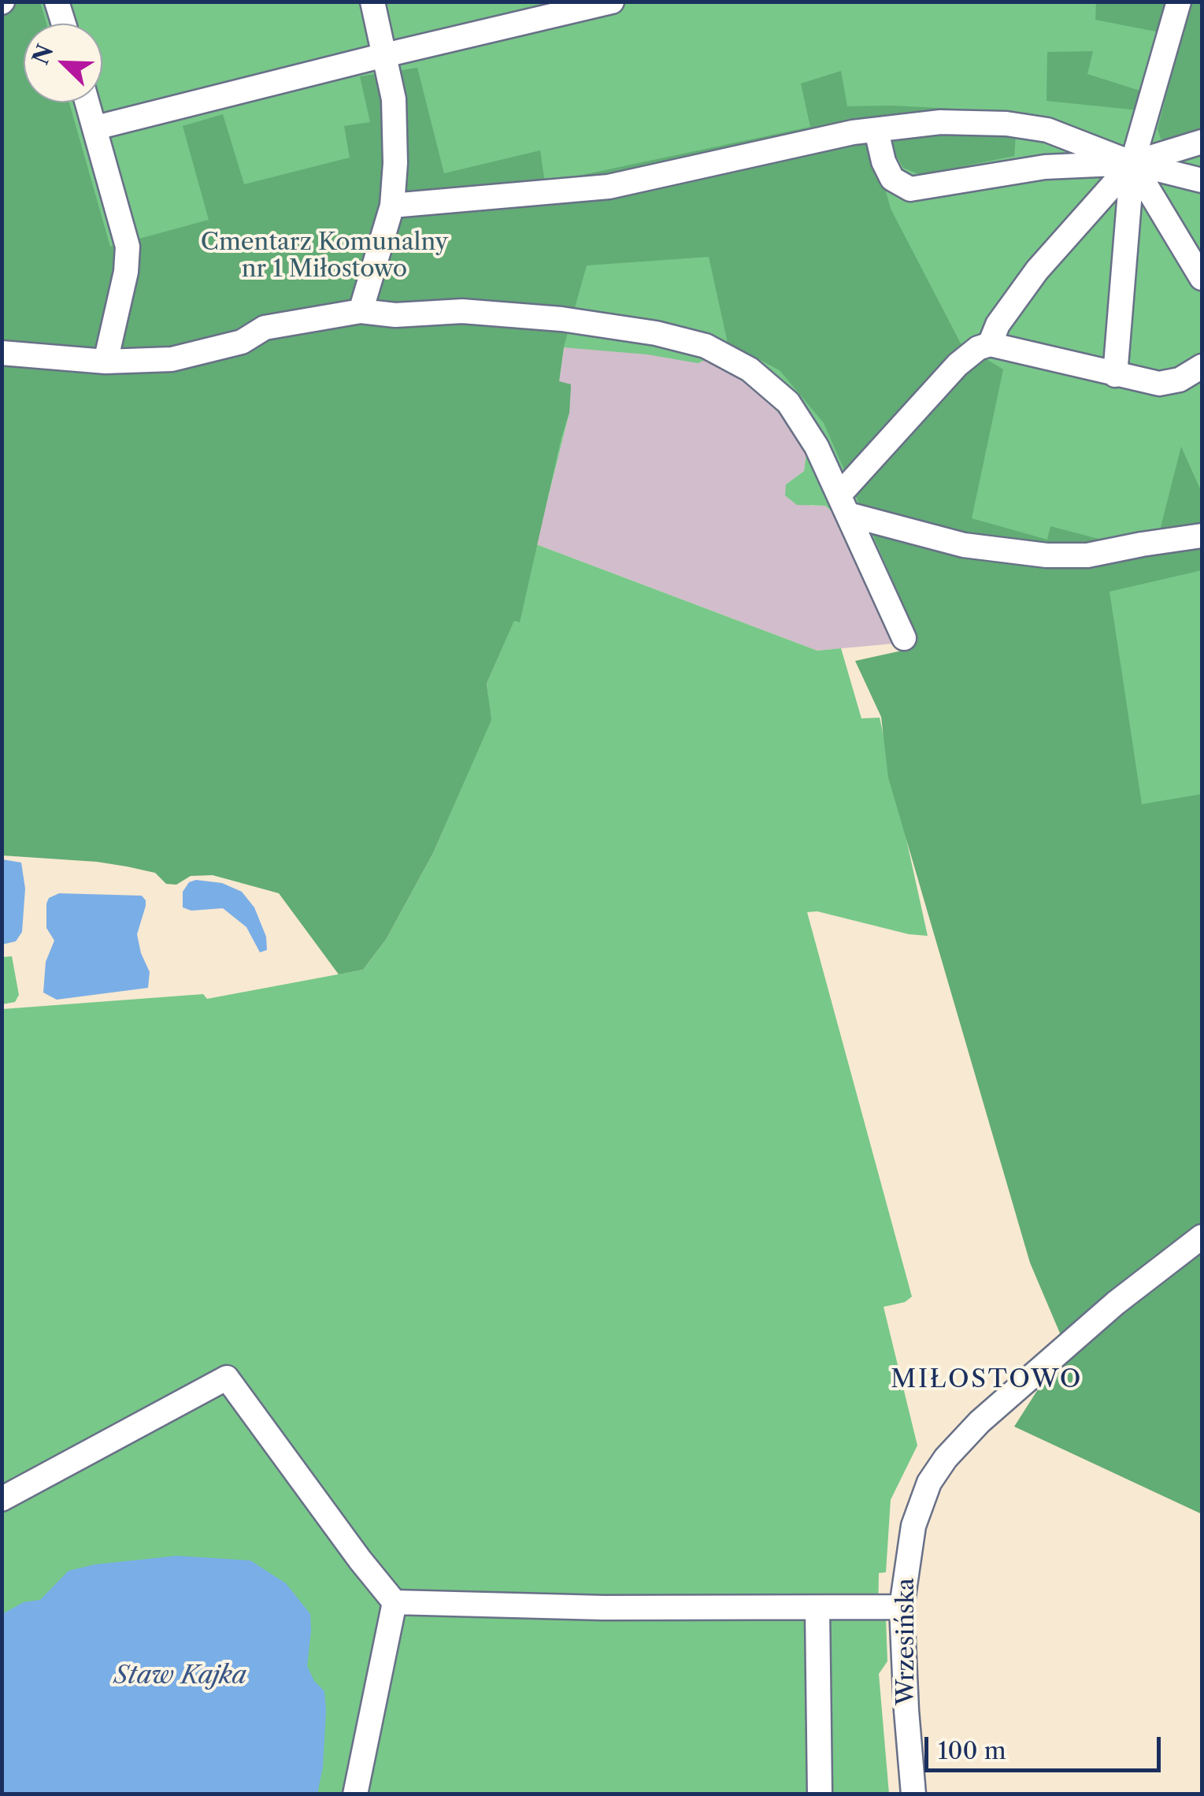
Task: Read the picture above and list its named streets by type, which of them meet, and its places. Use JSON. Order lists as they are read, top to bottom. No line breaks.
{"streets":{"street":["Wrzesińska"]},"districts":["MIŁOSTOWO"],"water":["Staw Kajka"],"parks":["Cmentarz Komunalny nr 1 Miłostowo"],"scale_bar":"100 m","north":"top left"}
